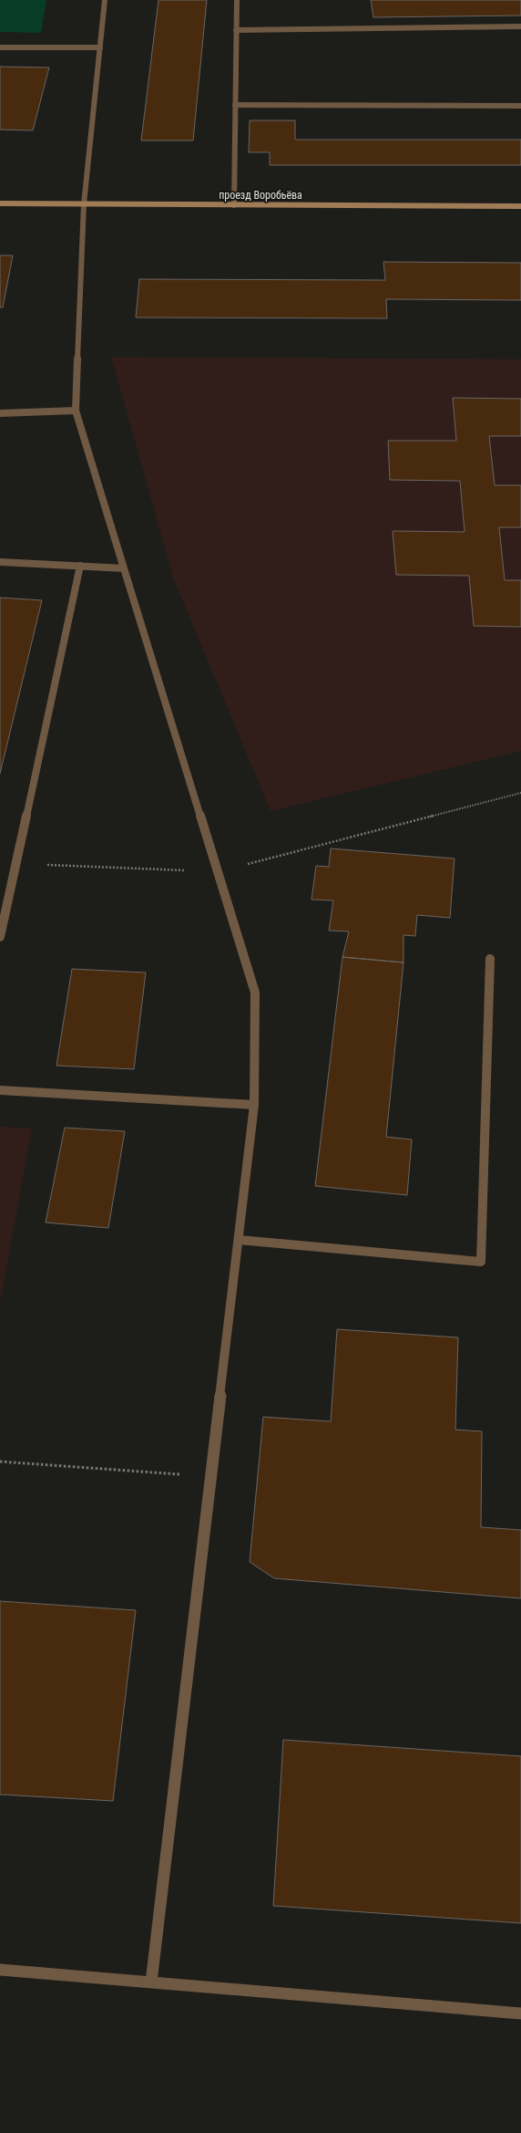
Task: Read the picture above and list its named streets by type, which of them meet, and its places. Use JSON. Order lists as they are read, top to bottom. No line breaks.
{"streets":{"main road":["проезд Воробьёва"]}}
